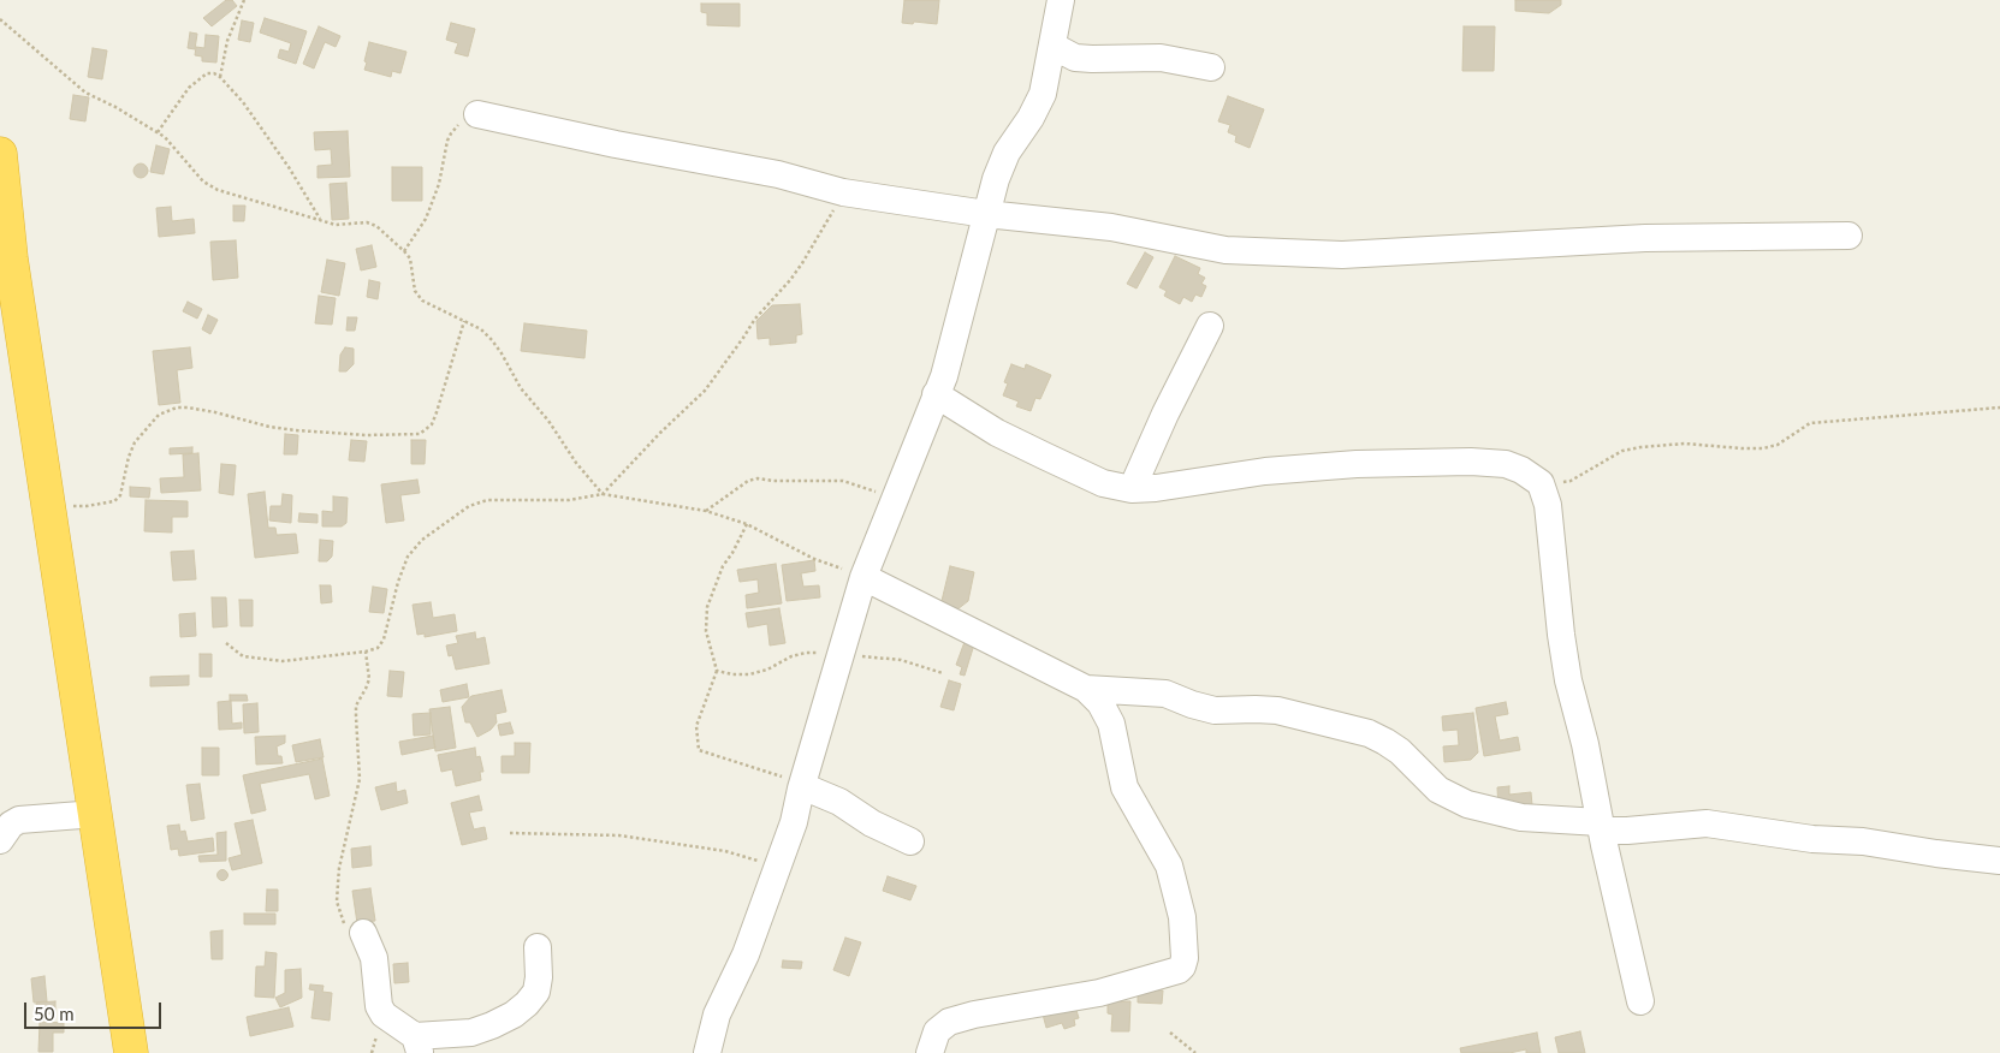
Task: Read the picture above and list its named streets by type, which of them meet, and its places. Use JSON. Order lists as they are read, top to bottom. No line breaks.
{"scale_bar":"50 m"}
